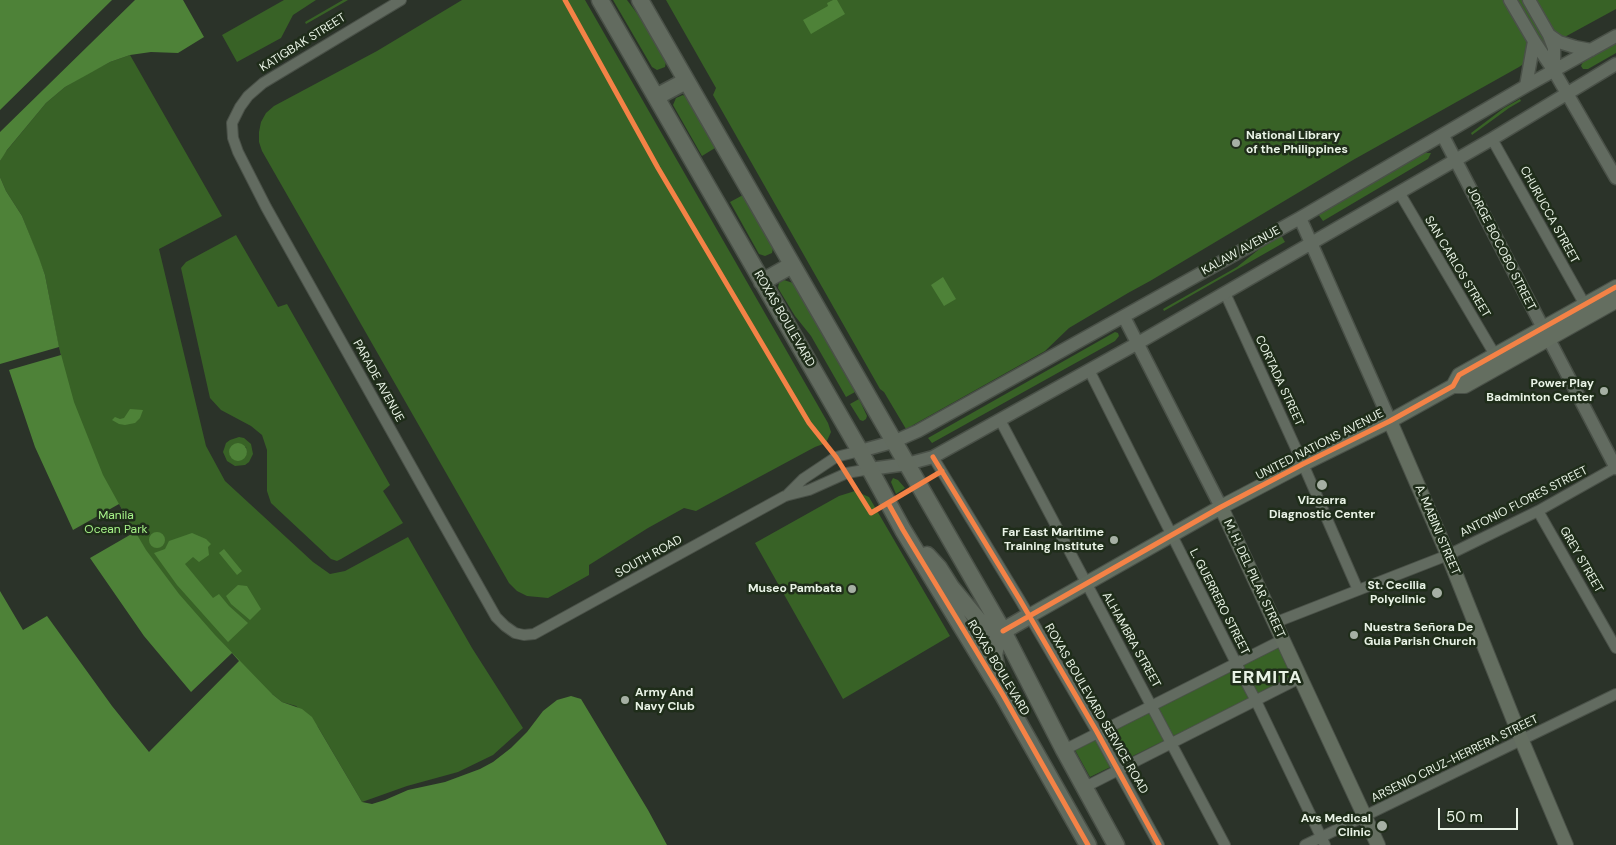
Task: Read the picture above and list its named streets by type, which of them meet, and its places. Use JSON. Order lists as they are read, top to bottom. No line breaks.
{"streets":{"highway":["ROXAS BOULEVARD"],"main road":["UNITED NATIONS AVENUE","A. MABINI STREET","M. H. DEL PILAR STREET"],"street":["KATIGBAK STREET","CHURUCCA STREET","JORGE BOCOBO STREET","KALAW AVENUE","SAN CARLOS STREET","PARADE AVENUE","CORTADA STREET","ANTONIO FLORES STREET","SOUTH ROAD","GREY STREET","L. GUERRERO STREET","ALHAMBRA STREET","ROXAS BOULEVARD SERVICE ROAD","ARSENIO CRUZ-HERRERA STREET"]},"crossings":[["KATIGBAK STREET","PARADE AVENUE"],["CHURUCCA STREET","UNITED NATIONS AVENUE"],["JORGE BOCOBO STREET","KALAW AVENUE"],["JORGE BOCOBO STREET","UNITED NATIONS AVENUE"],["JORGE BOCOBO STREET","ANTONIO FLORES STREET"],["KALAW AVENUE","ROXAS BOULEVARD"],["KALAW AVENUE","A. MABINI STREET"],["KALAW AVENUE","SOUTH ROAD"],["KALAW AVENUE","M. H. DEL PILAR STREET"],["SAN CARLOS STREET","UNITED NATIONS AVENUE"],["ROXAS BOULEVARD","SOUTH ROAD"],["PARADE AVENUE","SOUTH ROAD"],["CORTADA STREET","UNITED NATIONS AVENUE"],["CORTADA STREET","ANTONIO FLORES STREET"],["UNITED NATIONS AVENUE","A. MABINI STREET"],["UNITED NATIONS AVENUE","M. H. DEL PILAR STREET"],["UNITED NATIONS AVENUE","L. GUERRERO STREET"],["UNITED NATIONS AVENUE","ALHAMBRA STREET"],["UNITED NATIONS AVENUE","ROXAS BOULEVARD SERVICE ROAD"],["ANTONIO FLORES STREET","A. MABINI STREET"],["ANTONIO FLORES STREET","GREY STREET"],["ANTONIO FLORES STREET","M. H. DEL PILAR STREET"],["A. MABINI STREET","ARSENIO CRUZ-HERRERA STREET"],["M. H. DEL PILAR STREET","ARSENIO CRUZ-HERRERA STREET"],["L. GUERRERO STREET","ARSENIO CRUZ-HERRERA STREET"]],"districts":["ERMITA"],"parks":["Manila Ocean Park"],"places":["National Library of the Philippines","Power Play Badminton Center","Vizcarra Diagnostic Center","Far East Maritime Training Institute","Museo Pambata","St. Cecilia Polyclinic","Nuestra Señora De Guia Parish Church","Army And Navy Club","Avs Medical Clinic"],"scale_bar":"50 m"}
